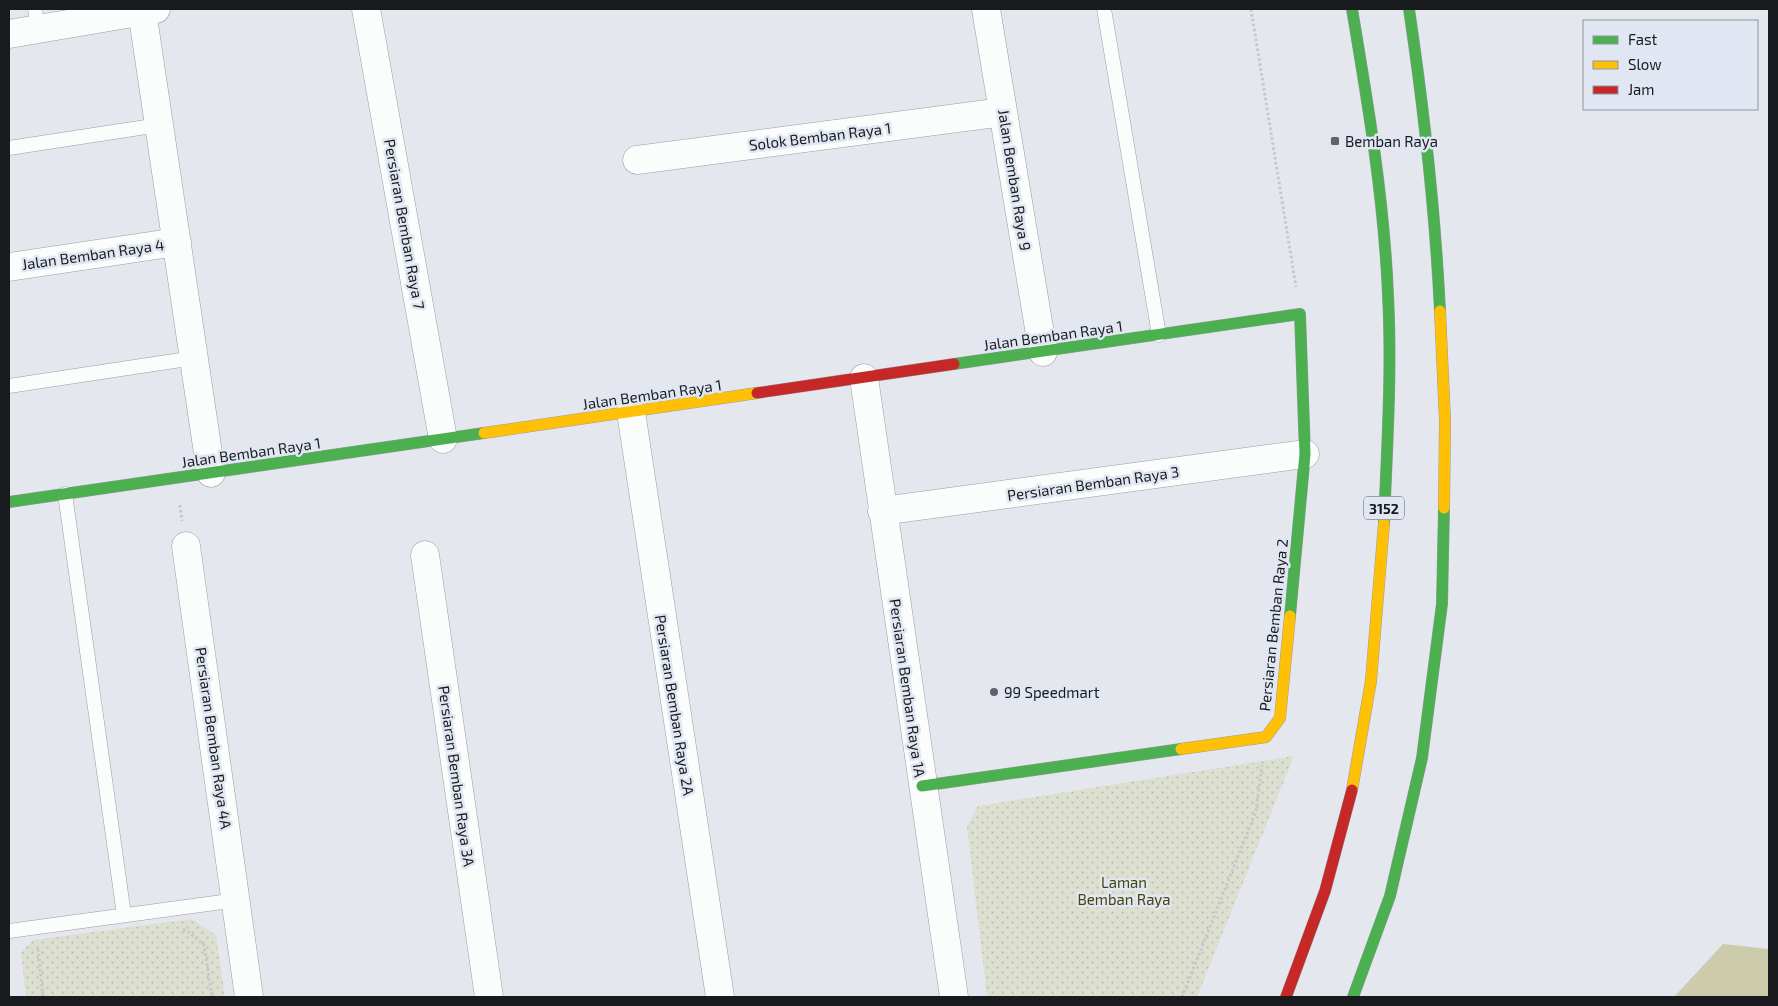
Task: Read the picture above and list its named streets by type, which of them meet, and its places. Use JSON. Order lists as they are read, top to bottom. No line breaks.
{"streets":{"street":["Solok Bemban Raya 1","Jalan Bemban Raya 9","Persiaran Bemban Raya 7","Jalan Bemban Raya 4","Jalan Bemban Raya 1","Persiaran Bemban Raya 3","3152","Persiaran Bemban Raya 2","Persiaran Bemban Raya 1A","Persiaran Bemban Raya 2A","Persiaran Bemban Raya 4A","Persiaran Bemban Raya 3A"]},"crossings":[["Solok Bemban Raya 1","Jalan Bemban Raya 9"],["Jalan Bemban Raya 9","Jalan Bemban Raya 1"],["Persiaran Bemban Raya 7","Jalan Bemban Raya 1"],["Jalan Bemban Raya 1","Persiaran Bemban Raya 2"],["Jalan Bemban Raya 1","Persiaran Bemban Raya 1A"],["Jalan Bemban Raya 1","Persiaran Bemban Raya 2A"],["Persiaran Bemban Raya 3","Persiaran Bemban Raya 2"],["Persiaran Bemban Raya 3","Persiaran Bemban Raya 1A"]],"parks":["Laman Bemban Raya"],"places":{"transit":["Bemban Raya"],"other":["99 Speedmart"]},"legend":["Fast","Slow","Jam"]}
